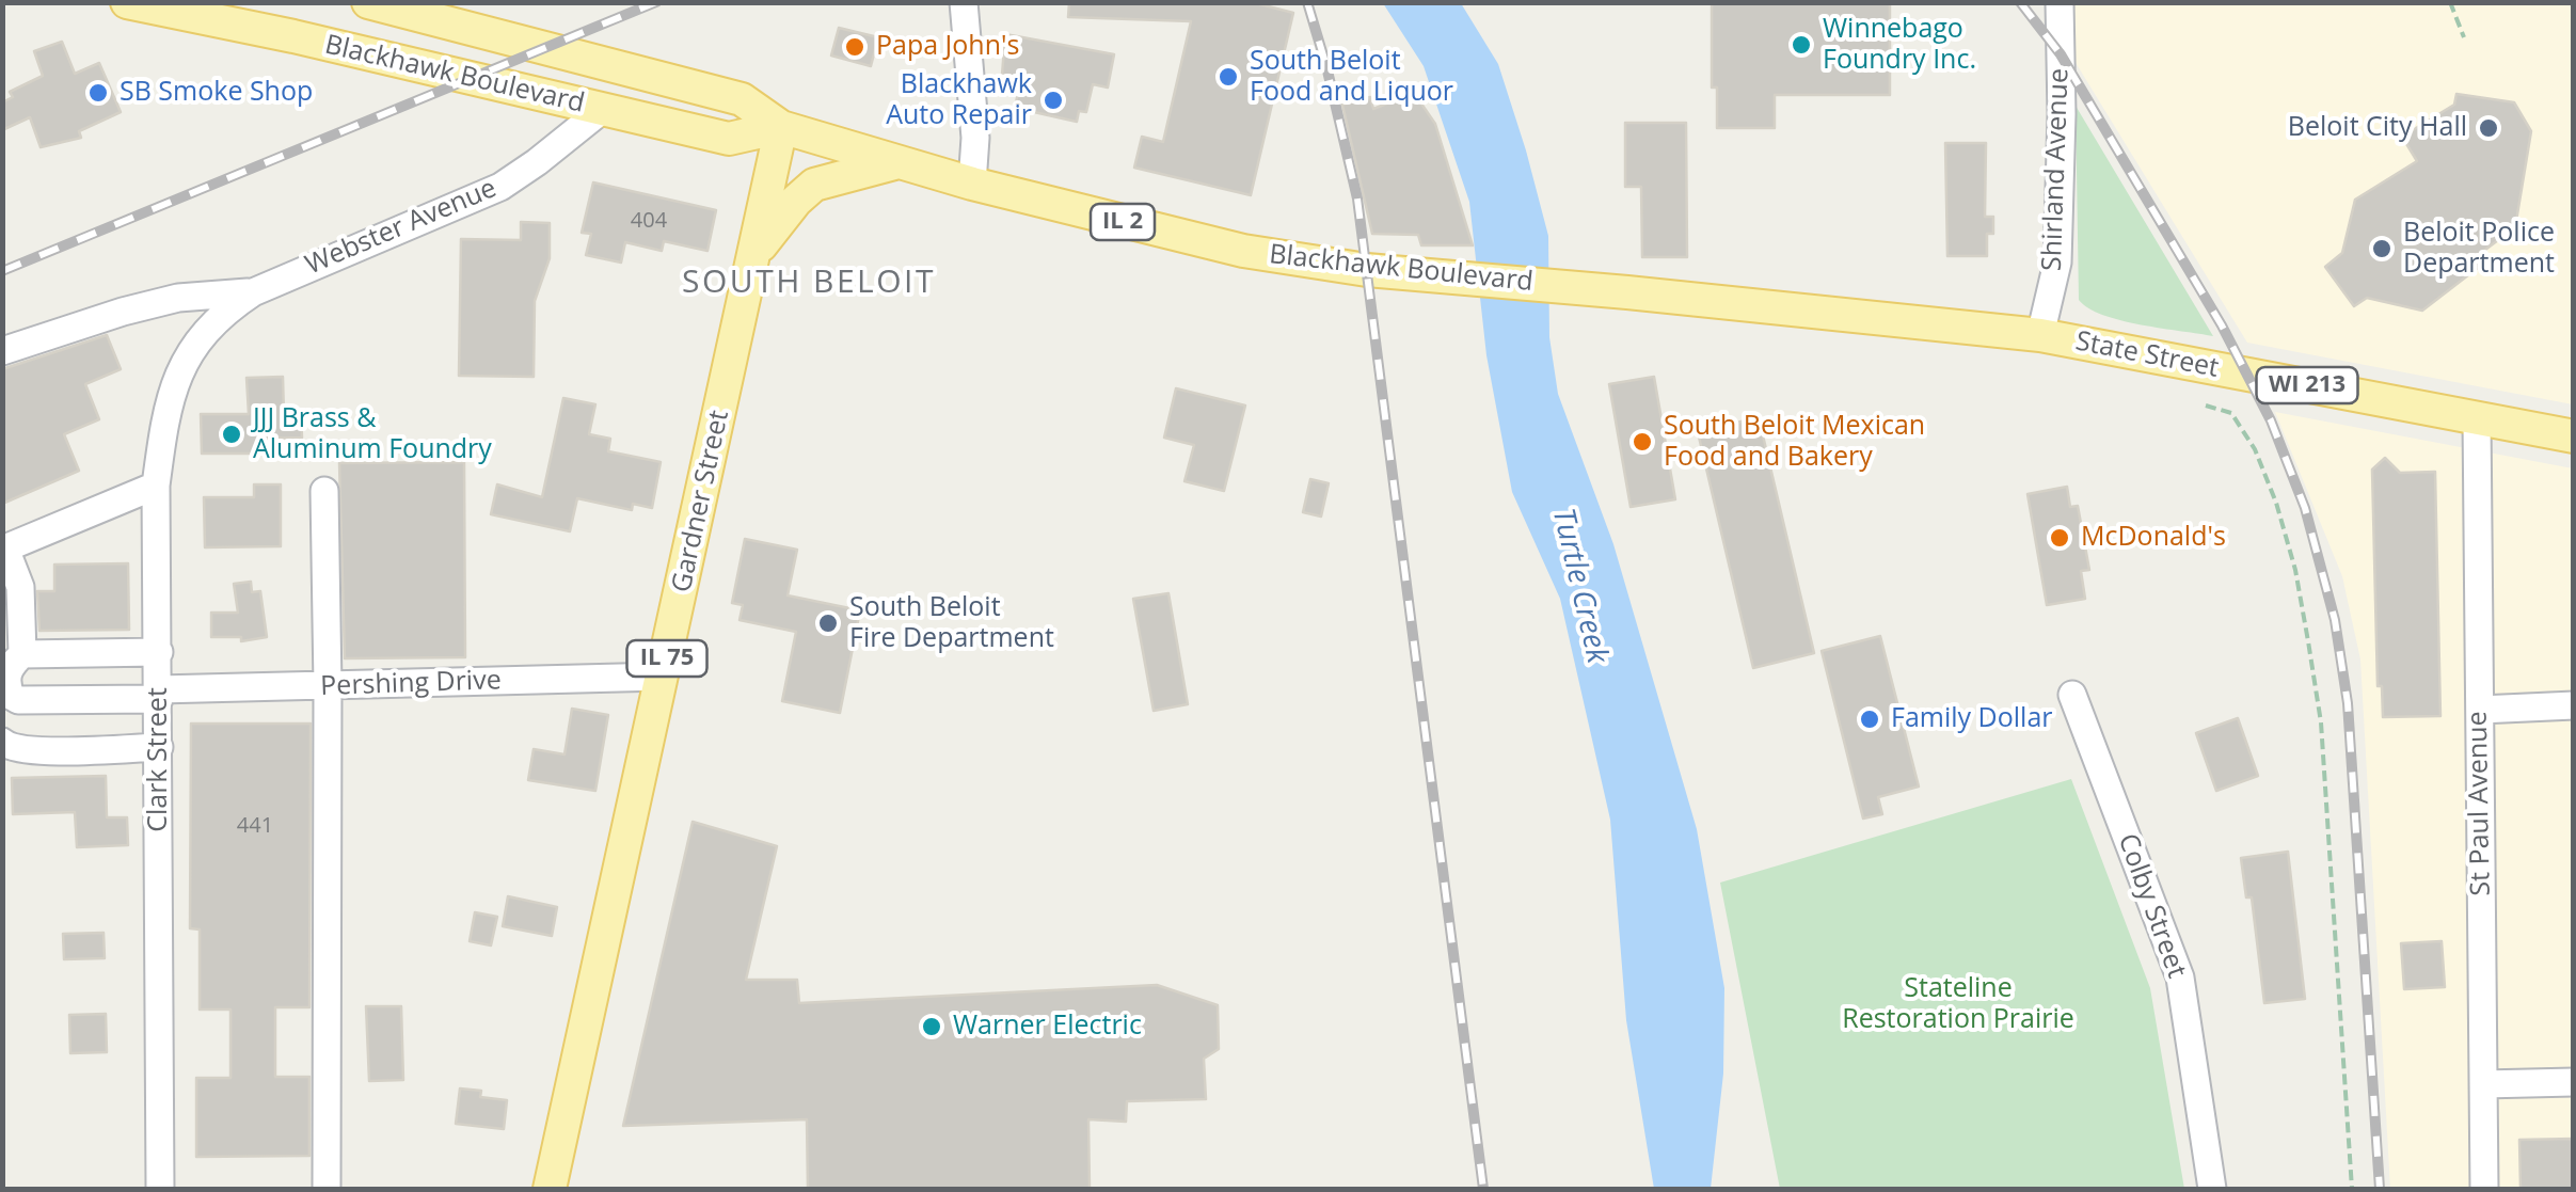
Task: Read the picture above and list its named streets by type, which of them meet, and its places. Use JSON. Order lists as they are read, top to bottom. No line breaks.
{"streets":{"main road":["Blackhawk Boulevard","IL 2","State Street","WI 213","Gardner Street","IL 75"],"street":["Shirland Avenue","Webster Avenue","Pershing Drive","Clark Street","St Paul Avenue","Colby Street"]},"crossings":[["Blackhawk Boulevard","Webster Avenue"],["Blackhawk Boulevard","State Street"],["Blackhawk Boulevard","Gardner Street"],["Shirland Avenue","State Street"],["Webster Avenue","Clark Street"],["State Street","St Paul Avenue"],["Gardner Street","Pershing Drive"],["Pershing Drive","Clark Street"]],"districts":["SOUTH BELOIT"],"water":["Turtle Creek"],"parks":["Stateline Restoration Prairie"],"places":["Winnebago Foundry Inc.","Papa John's","South Beloit Food and Liquor","SB Smoke Shop","Blackhawk Auto Repair","Beloit City Hall","Beloit Police Department","JJJ Brass & Aluminum Foundry","South Beloit Mexican Food and Bakery","McDonald's","South Beloit Fire Department","Family Dollar","Warner Electric"],"house_numbers":["404","441"]}
